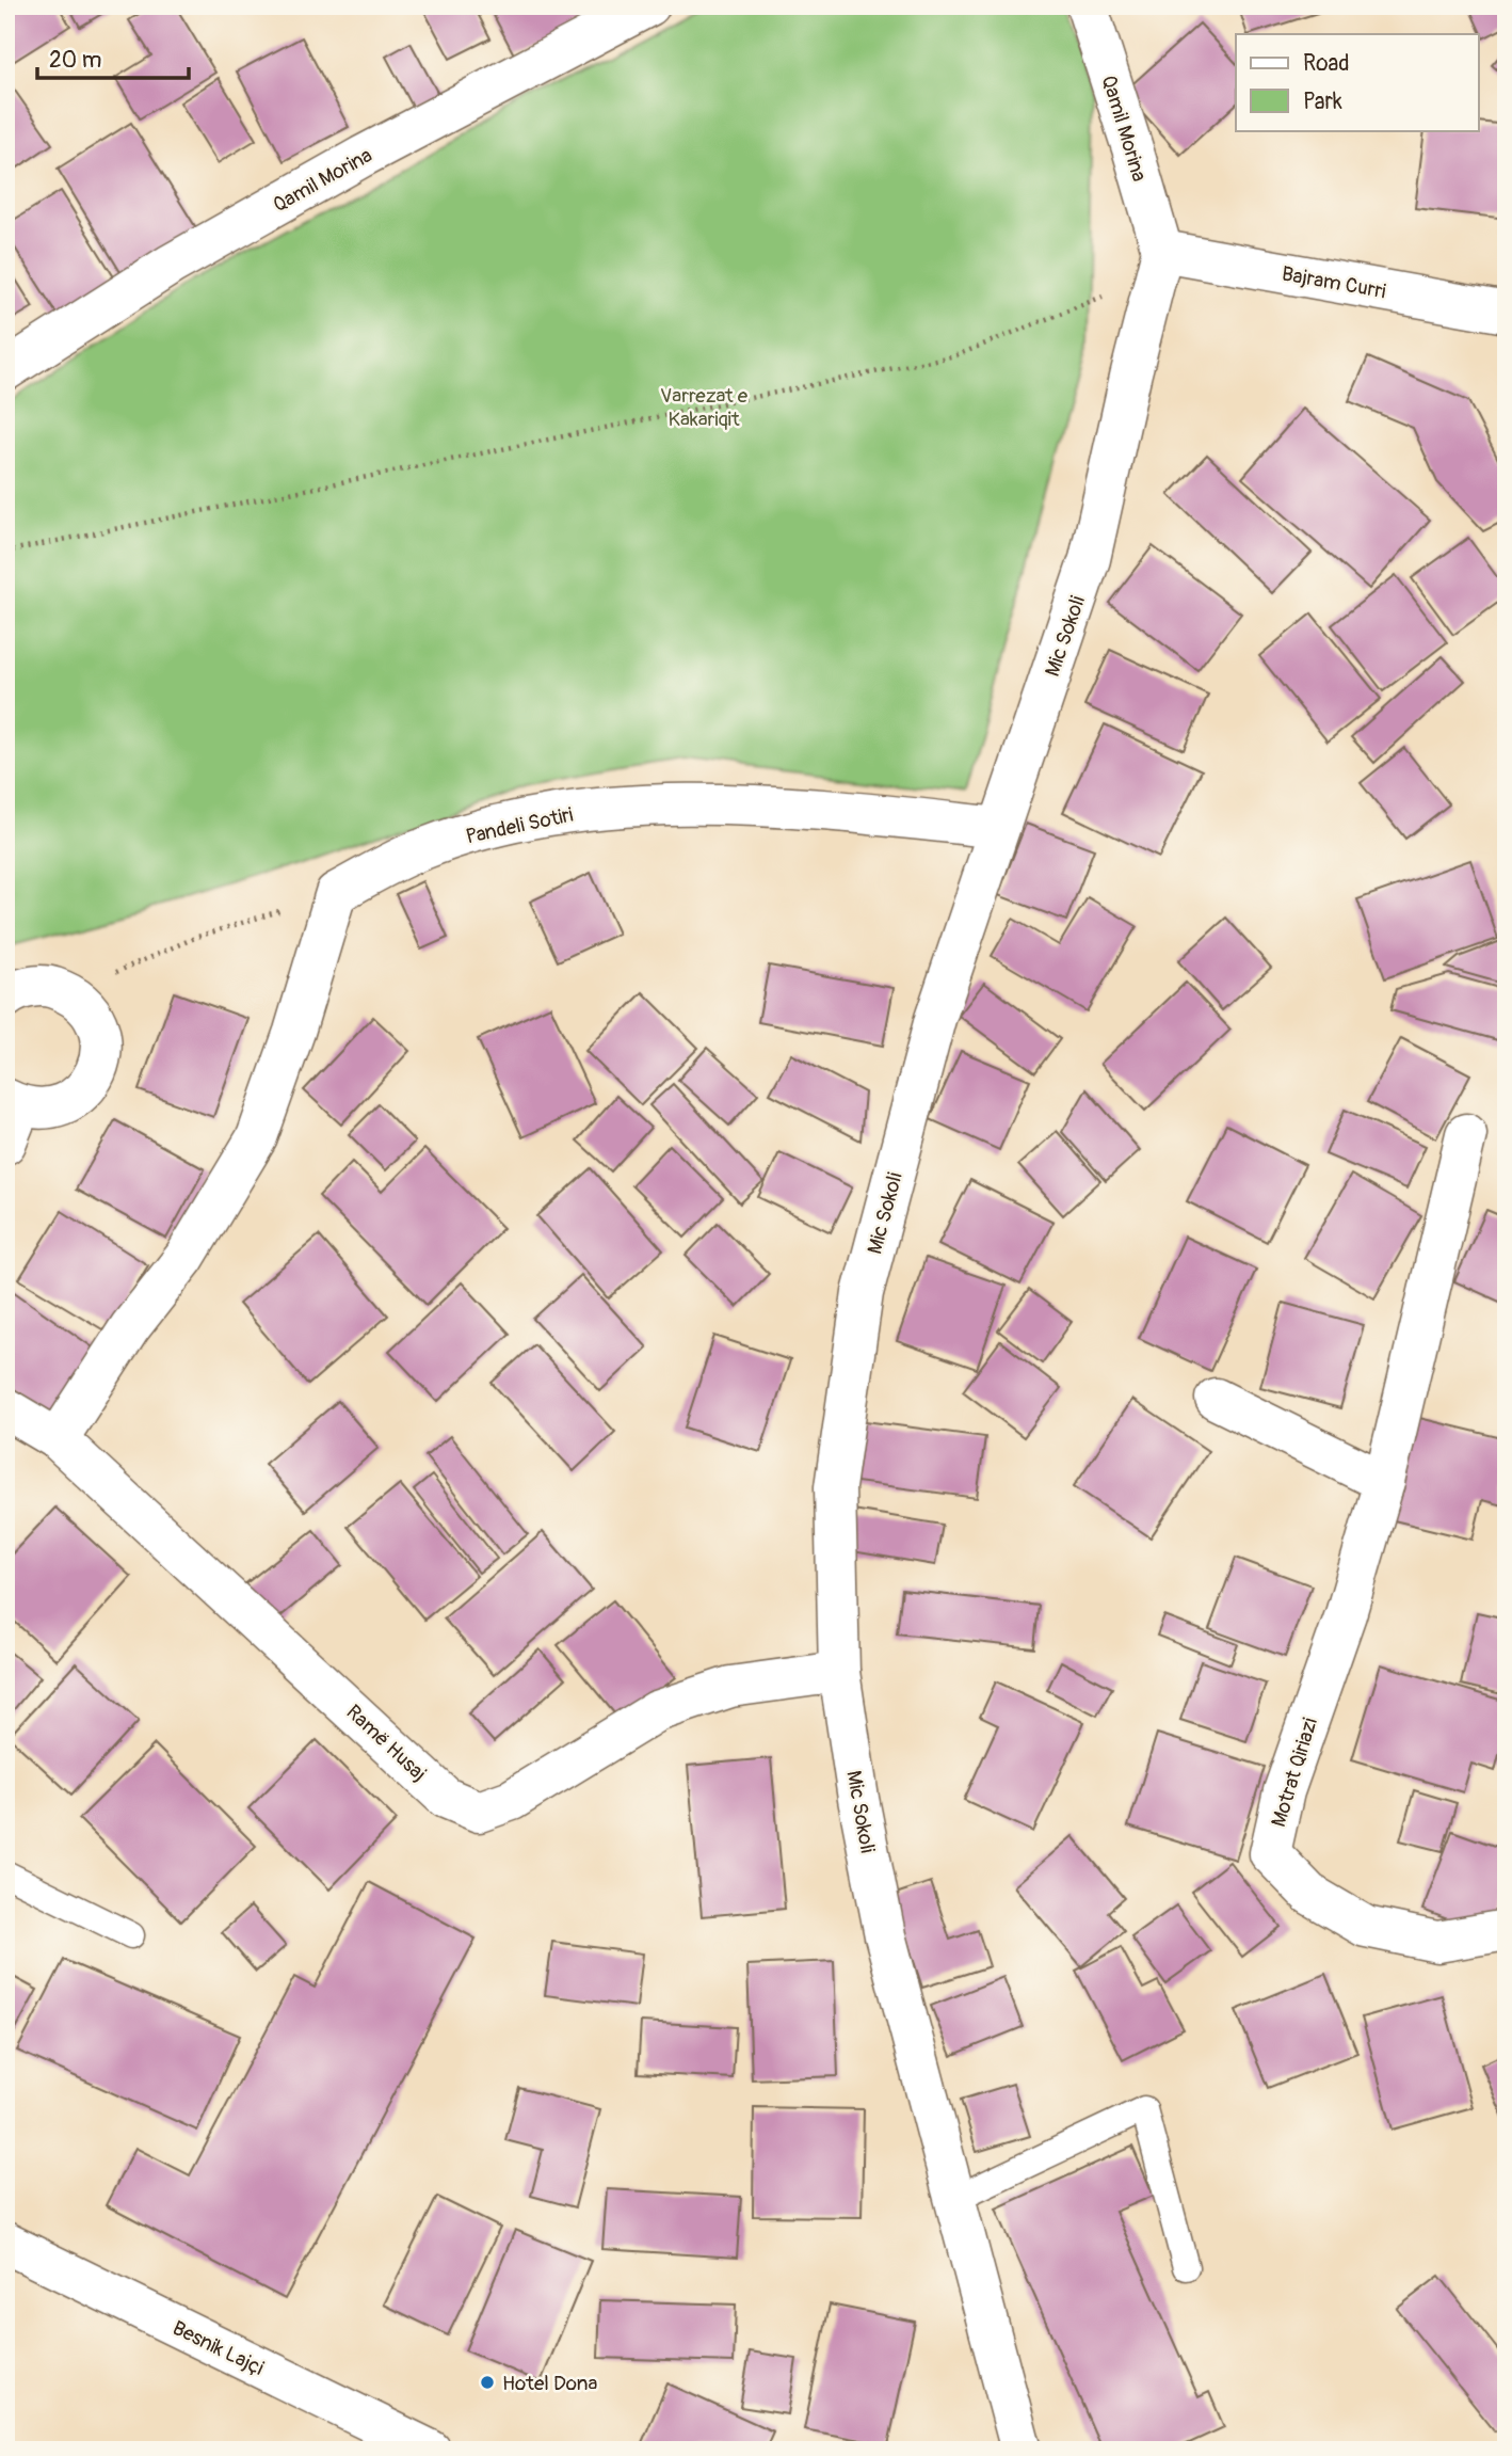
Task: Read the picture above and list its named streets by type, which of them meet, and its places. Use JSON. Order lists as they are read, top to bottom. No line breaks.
{"streets":{"street":["Qamil Morina","Bajram Curri","Mic Sokoli","Pandeli Sotiri","Ramë Husaj","Motrat Qiriazi","Besnik Lajçi"]},"crossings":[["Qamil Morina","Bajram Curri"],["Qamil Morina","Mic Sokoli"],["Bajram Curri","Mic Sokoli"],["Mic Sokoli","Pandeli Sotiri"],["Mic Sokoli","Ramë Husaj"]],"parks":["Varrezat e Kakariqit"],"places":["Hotel Dona"],"legend":["Road","Park"],"scale_bar":"20 m"}
